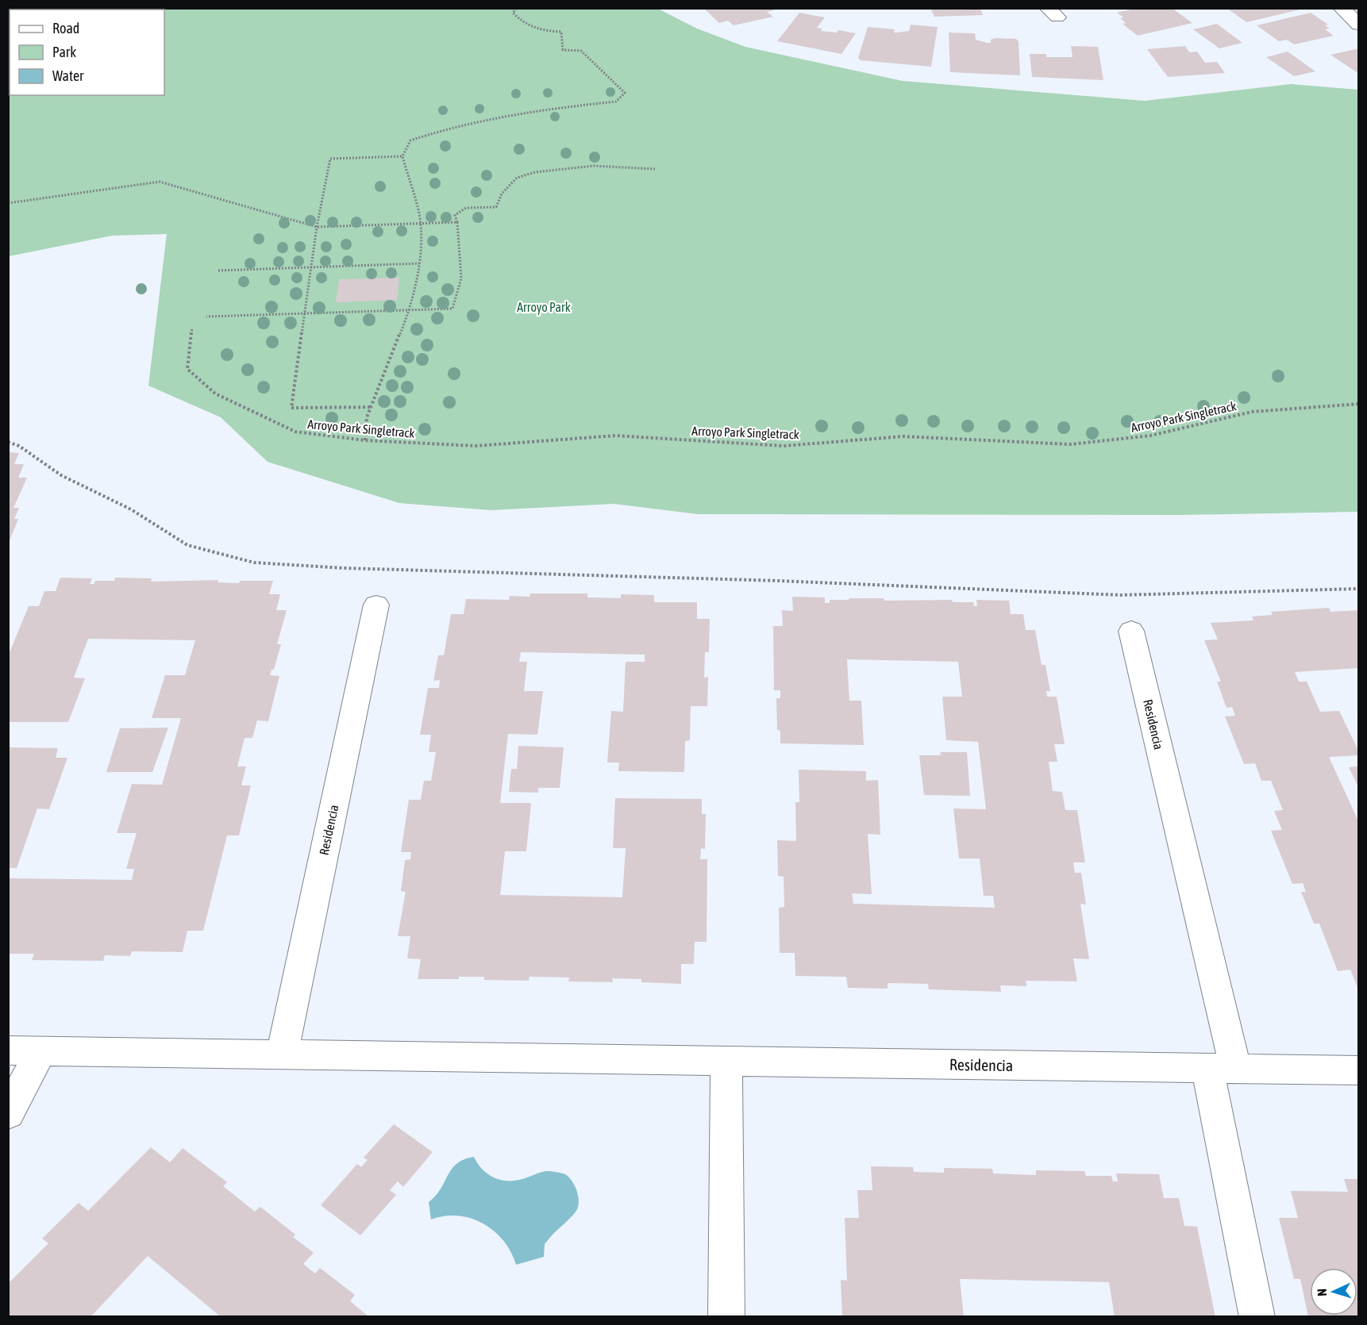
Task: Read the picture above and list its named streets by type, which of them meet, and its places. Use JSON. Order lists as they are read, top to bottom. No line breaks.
{"streets":{"street":["Residencia"],"path":["Arroyo Park Singletrack"]},"parks":["Arroyo Park"],"legend":["Road","Park","Water"],"north":"left"}
